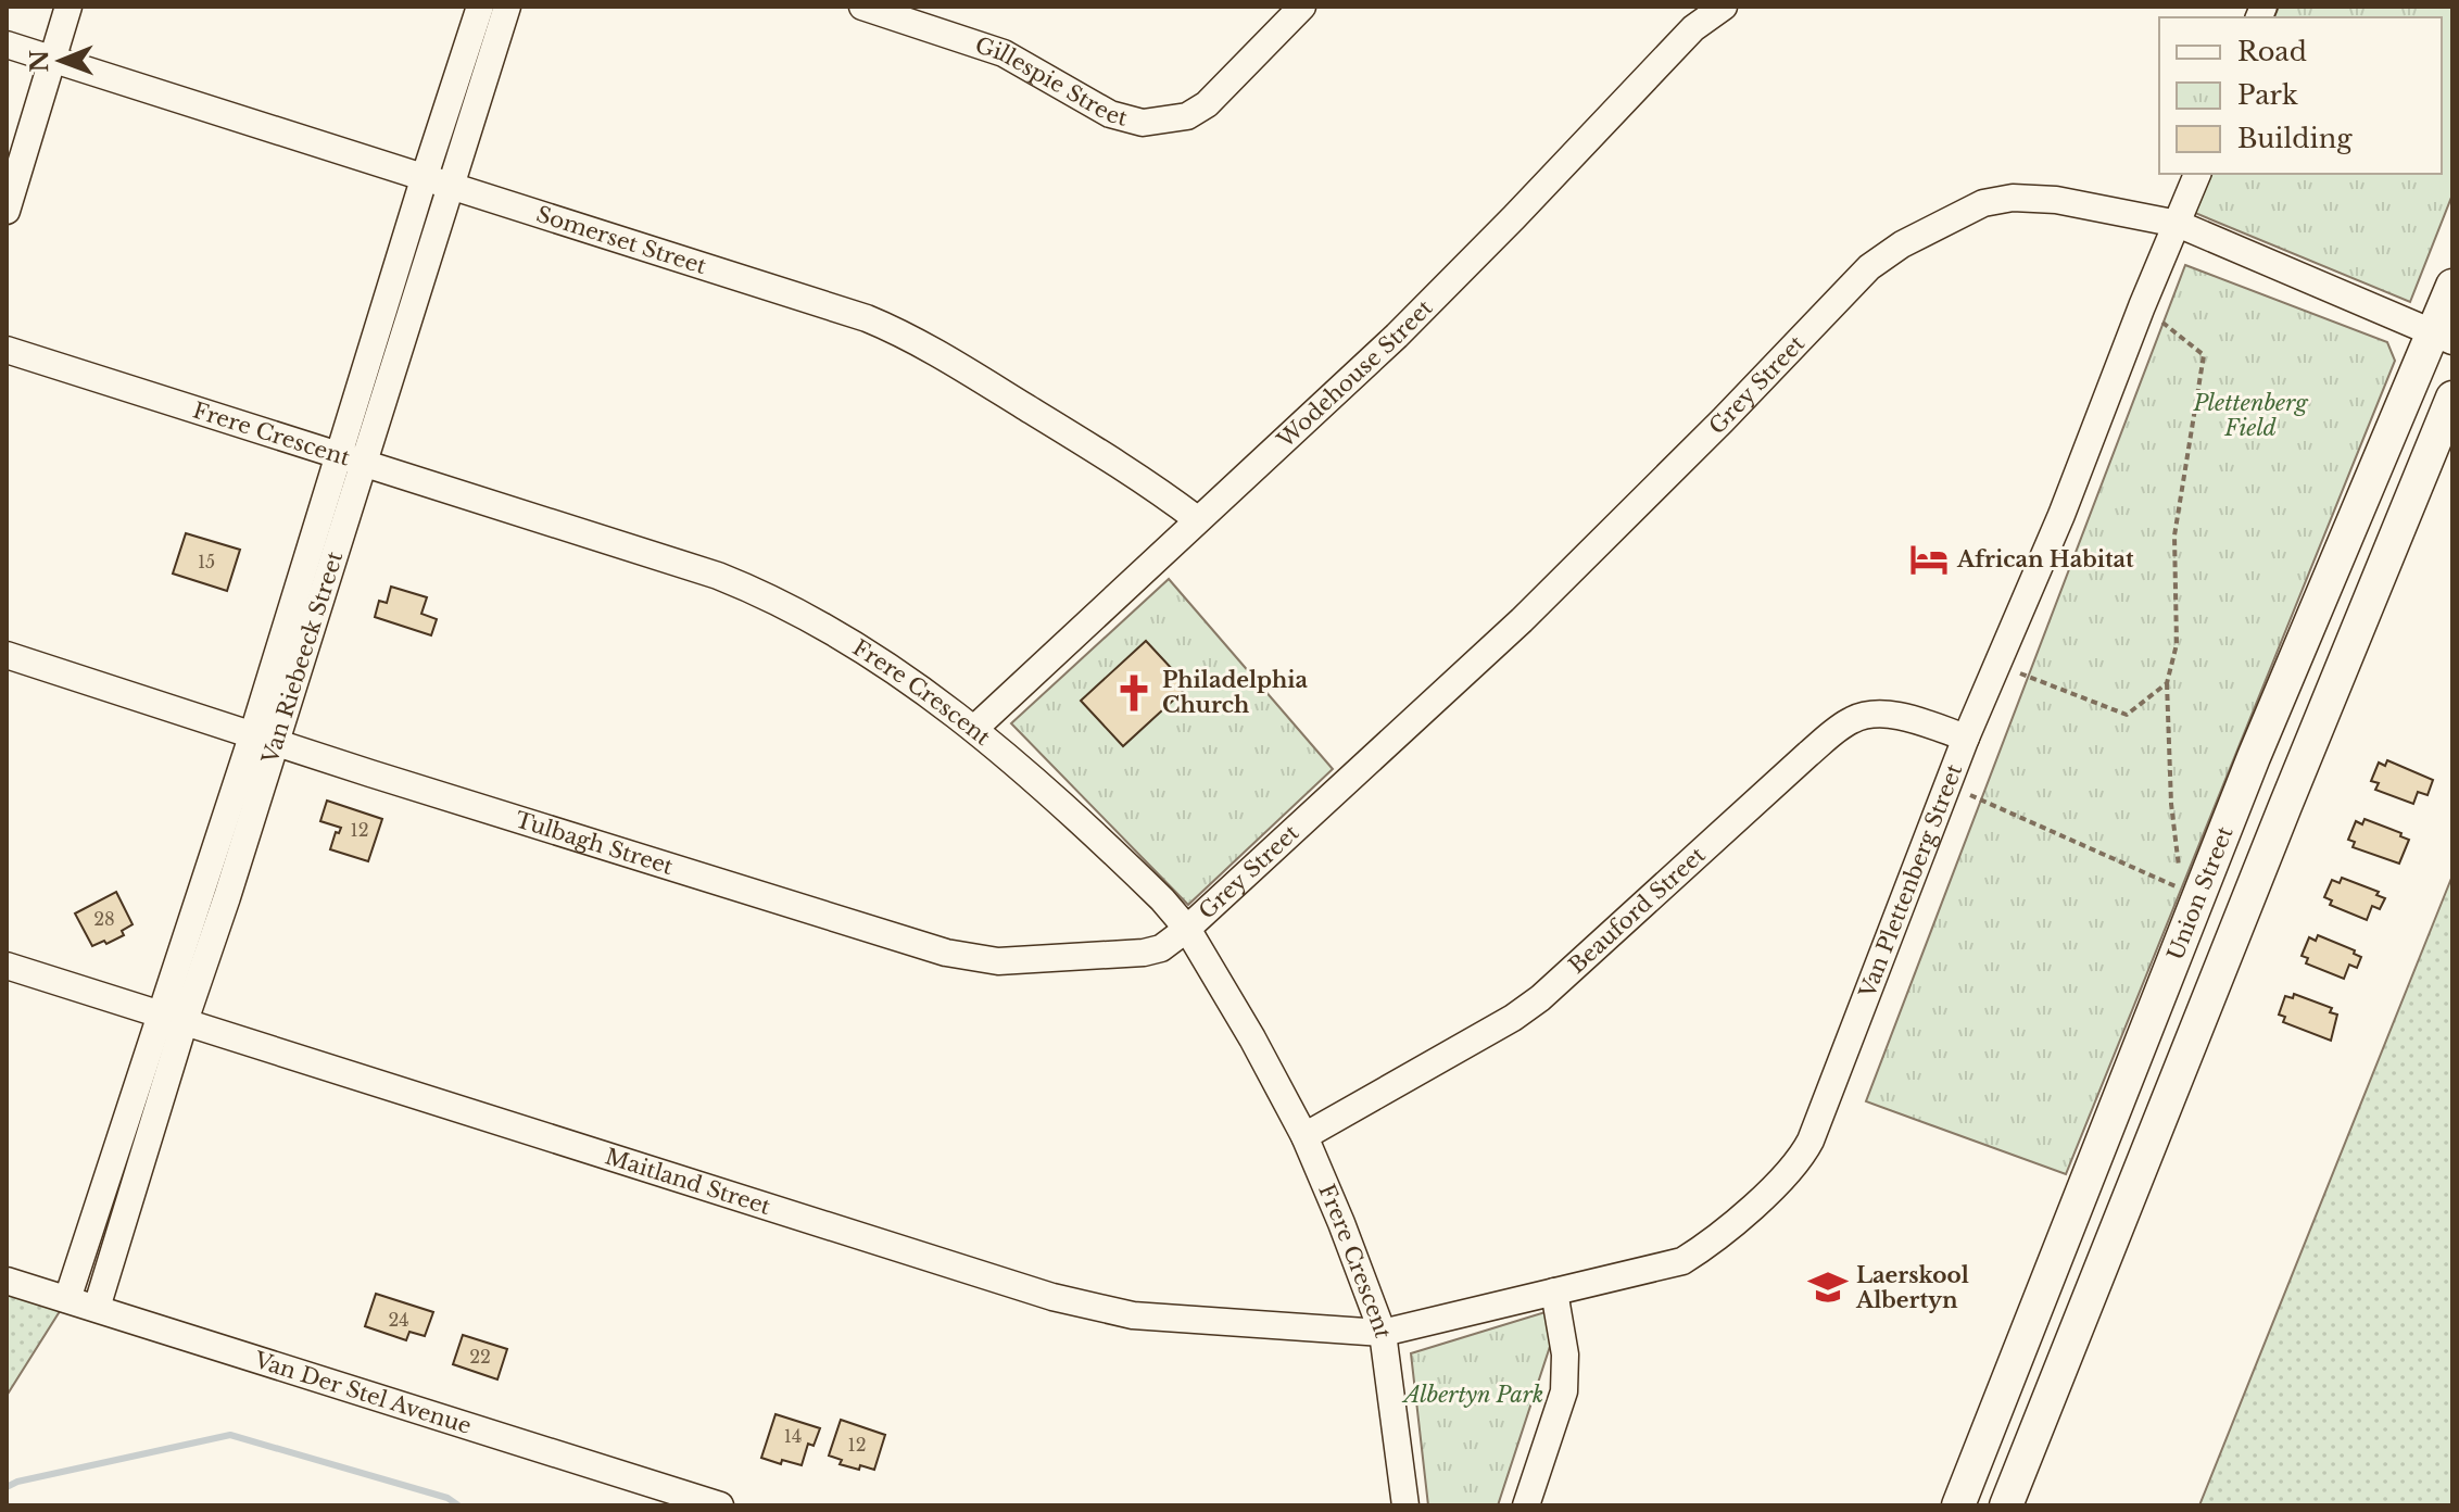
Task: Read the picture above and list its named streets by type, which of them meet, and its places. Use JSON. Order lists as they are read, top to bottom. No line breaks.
{"streets":{"main road":["Union Street"],"street":["Gillespie Street","Somerset Street","Wodehouse Street","Grey Street","Frere Crescent","Van Riebeeck Street","Tulbagh Street","Van Plettenberg Street","Beauford Street","Maitland Street","Van Der Stel Avenue"]},"crossings":[["Somerset Street","Wodehouse Street"],["Somerset Street","Van Riebeeck Street"],["Wodehouse Street","Frere Crescent"],["Grey Street","Frere Crescent"],["Grey Street","Tulbagh Street"],["Grey Street","Van Plettenberg Street"],["Grey Street","Union Street"],["Frere Crescent","Van Riebeeck Street"],["Frere Crescent","Tulbagh Street"],["Frere Crescent","Van Plettenberg Street"],["Frere Crescent","Beauford Street"],["Frere Crescent","Maitland Street"],["Van Riebeeck Street","Tulbagh Street"],["Van Riebeeck Street","Maitland Street"],["Van Riebeeck Street","Van Der Stel Avenue"],["Van Plettenberg Street","Beauford Street"],["Van Plettenberg Street","Maitland Street"]],"parks":["Plettenberg Field","Albertyn Park"],"places":{"hotel":["African Habitat"],"church":["Philadelphia Church"],"school or university":["Laerskool Albertyn"]},"house_numbers":["15","12","28","24","22","14","12"],"legend":["Road","Park","Building"],"north":"left"}
